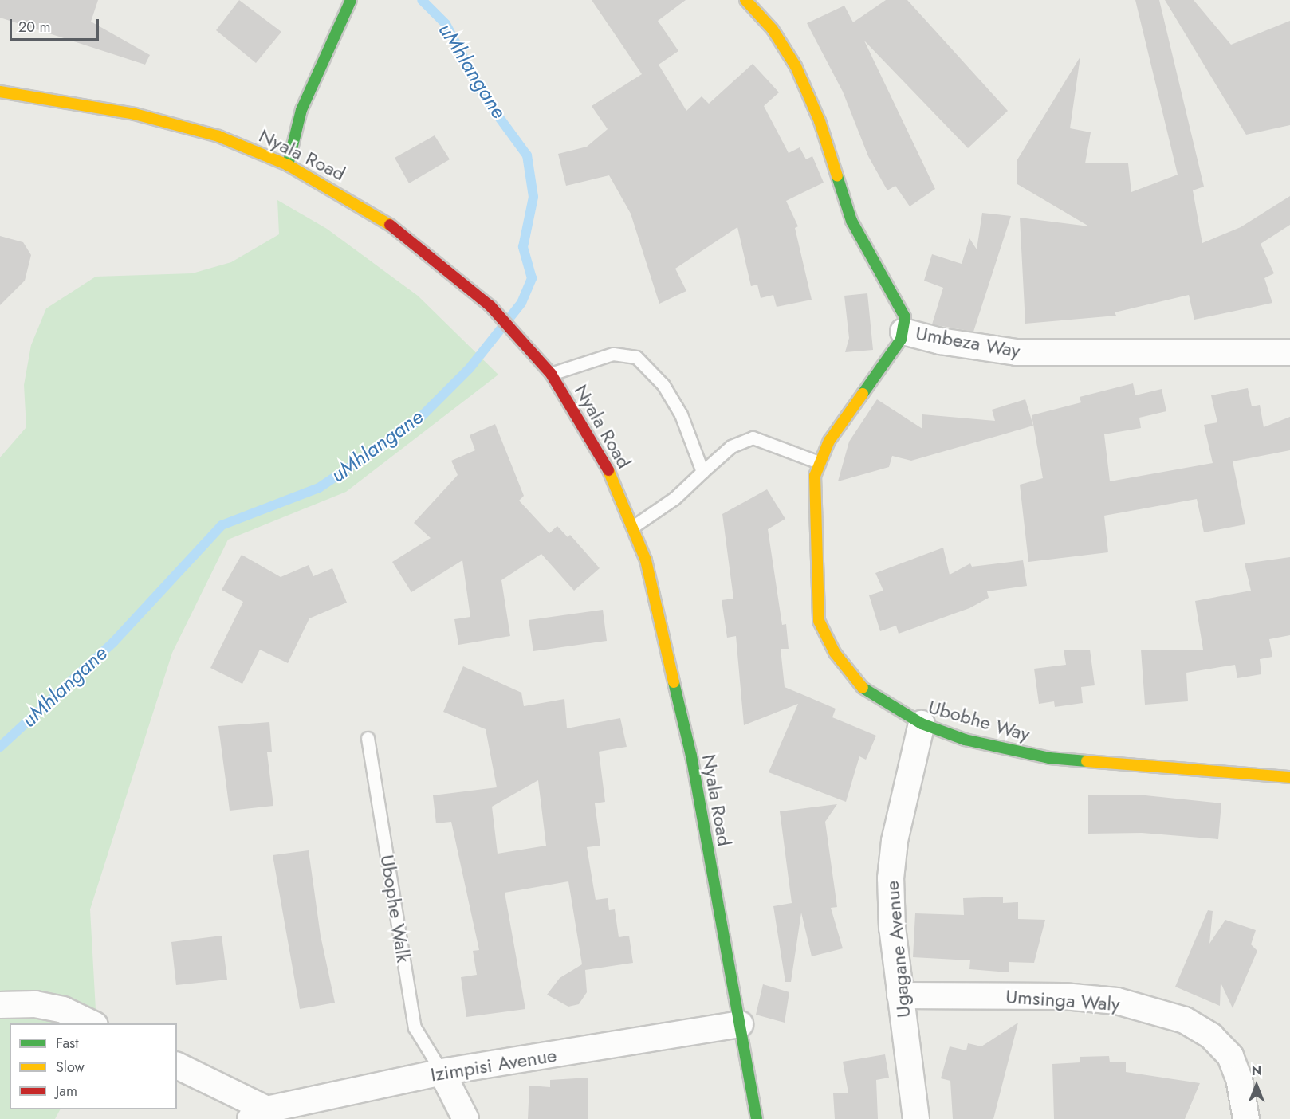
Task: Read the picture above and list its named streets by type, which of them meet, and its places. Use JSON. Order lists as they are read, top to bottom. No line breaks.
{"streets":{"street":["Nyala Road","Umbeza Way","Ubobhe Way","Ugagane Avenue","Umsinga Waly","Izimpisi Avenue"],"lane":["Ubophe Walk"]},"crossings":[["Nyala Road","Izimpisi Avenue"],["Umbeza Way","Ubobhe Way"],["Ubobhe Way","Ugagane Avenue"],["Ubophe Walk","Izimpisi Avenue"],["Ugagane Avenue","Umsinga Waly"]],"water":["uMhlangane"],"legend":["Fast","Slow","Jam"],"scale_bar":"20 m","north":"top"}
